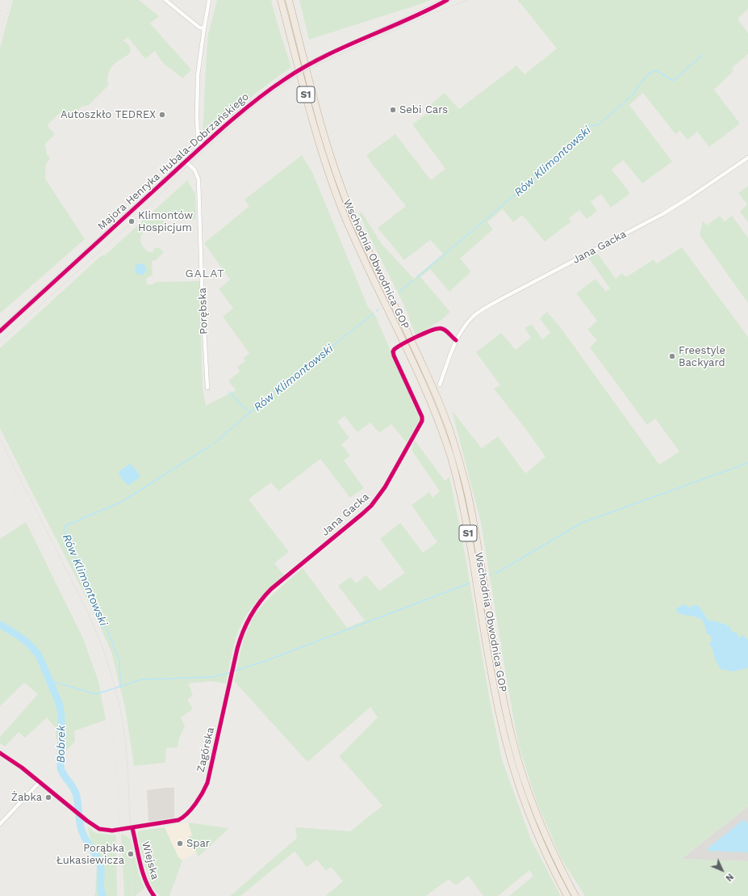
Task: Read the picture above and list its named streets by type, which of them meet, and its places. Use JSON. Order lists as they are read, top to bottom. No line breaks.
{"streets":{"highway":["S1","Wschodnia Obwodnica GOP"],"street":["Majora Henryka Hubala-Dobrzańskiego","Jana Gacka","Porębska","Zagórska","Wiejska"]},"crossings":[["Majora Henryka Hubala-Dobrzańskiego","Porębska"],["Jana Gacka","Zagórska"],["Zagórska","Wiejska"]],"districts":["GALAT"],"water":["Rów Klimontowski","Bobrek"],"places":["Sebi Cars","Autoszkło TEDREX","Klimontów Hospicjum","Freestyle Backyard","Żabka","Spar","Porąbka Łukasiewicza"],"north":"bottom right"}
